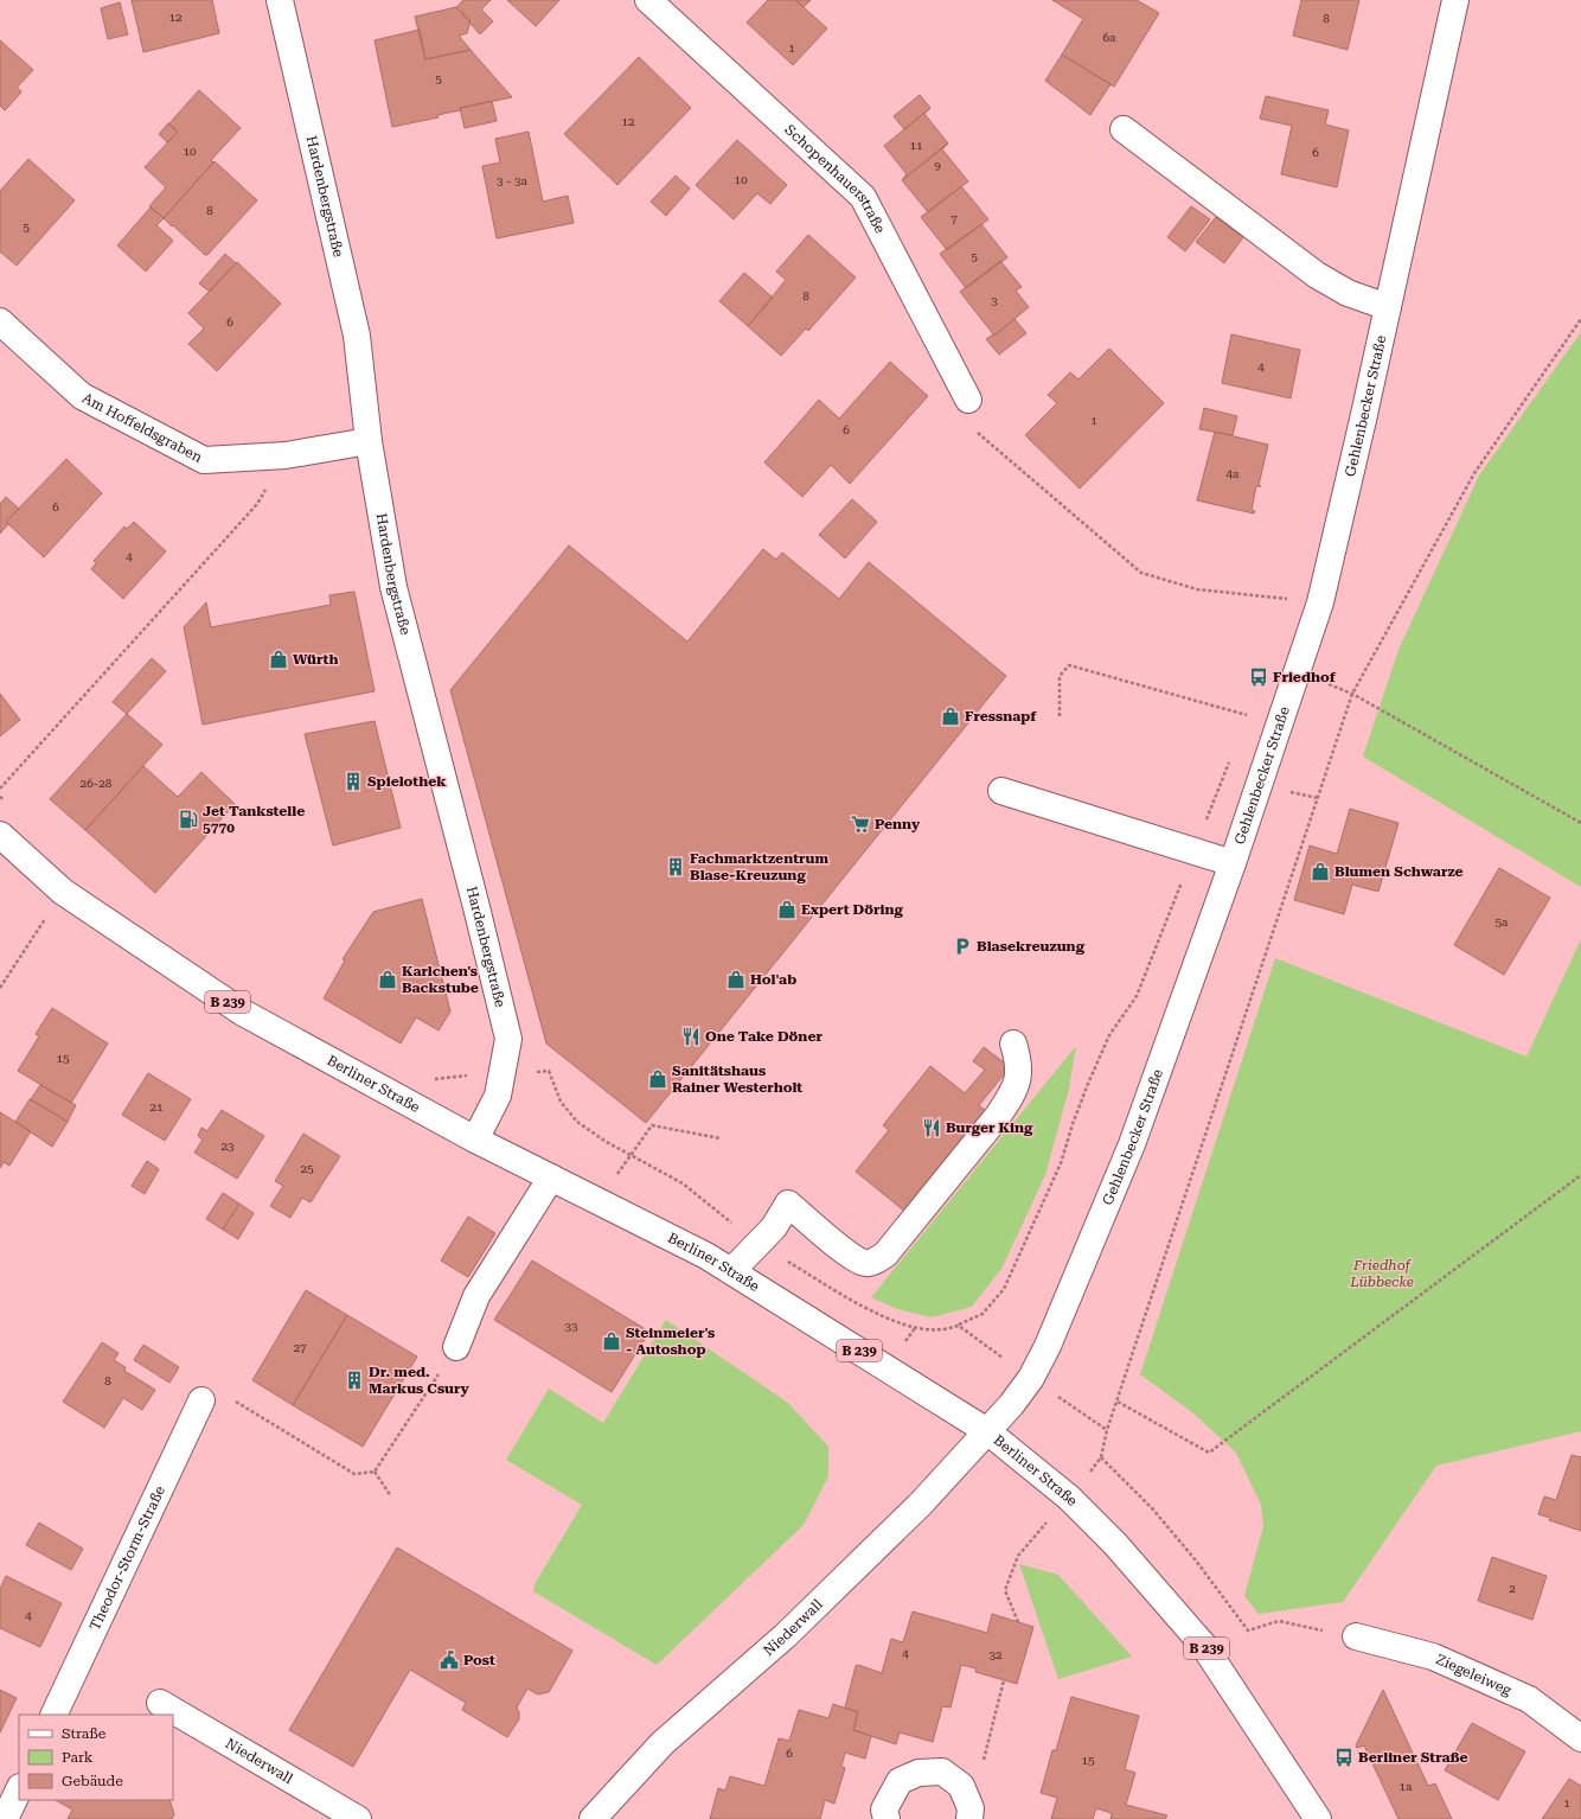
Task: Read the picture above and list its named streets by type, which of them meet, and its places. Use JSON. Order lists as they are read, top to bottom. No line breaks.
{"streets":{"street":["Schopenhauerstraße","Hardenbergstraße","Gehlenbecker Straße","Am Hoffeldsgraben","B 239","Berliner Straße","Theodor-Storm-Straße","Niederwall","Ziegeleiweg"]},"crossings":[["Hardenbergstraße","Am Hoffeldsgraben"],["Hardenbergstraße","Berliner Straße"],["Gehlenbecker Straße","Berliner Straße"],["Gehlenbecker Straße","Niederwall"],["Berliner Straße","Niederwall"]],"parks":["Friedhof Lübbecke"],"places":{"shop":["Würth","Fressnapf","Blumen Schwarze","Expert Döring","Karlchen's Backstube","Hol'ab","Sanitätshaus Rainer Westerholt","Steinmeier's - Autoshop"],"bus stop":["Friedhof","Berliner Straße"],"building":["Spielothek","Fachmarktzentrum Blase-Kreuzung","Dr. med. Markus Csury"],"fuel station":["Jet Tankstelle 5770"],"supermarket":["Penny"],"parking":["Blasekreuzung"],"restaurant":["One Take Döner","Burger King"],"public building":["Post"]},"house_numbers":["12","8","6a","1","5","12","11","10","6","9","10","3 - 3a","8","7","5","5","8","3","6","4","1","6","4a","6","4","26-28","5a","15","21","23","25","33","27","8","2","4","4","32","6","15","1a","1"],"legend":["Straße","Park","Gebäude"]}
